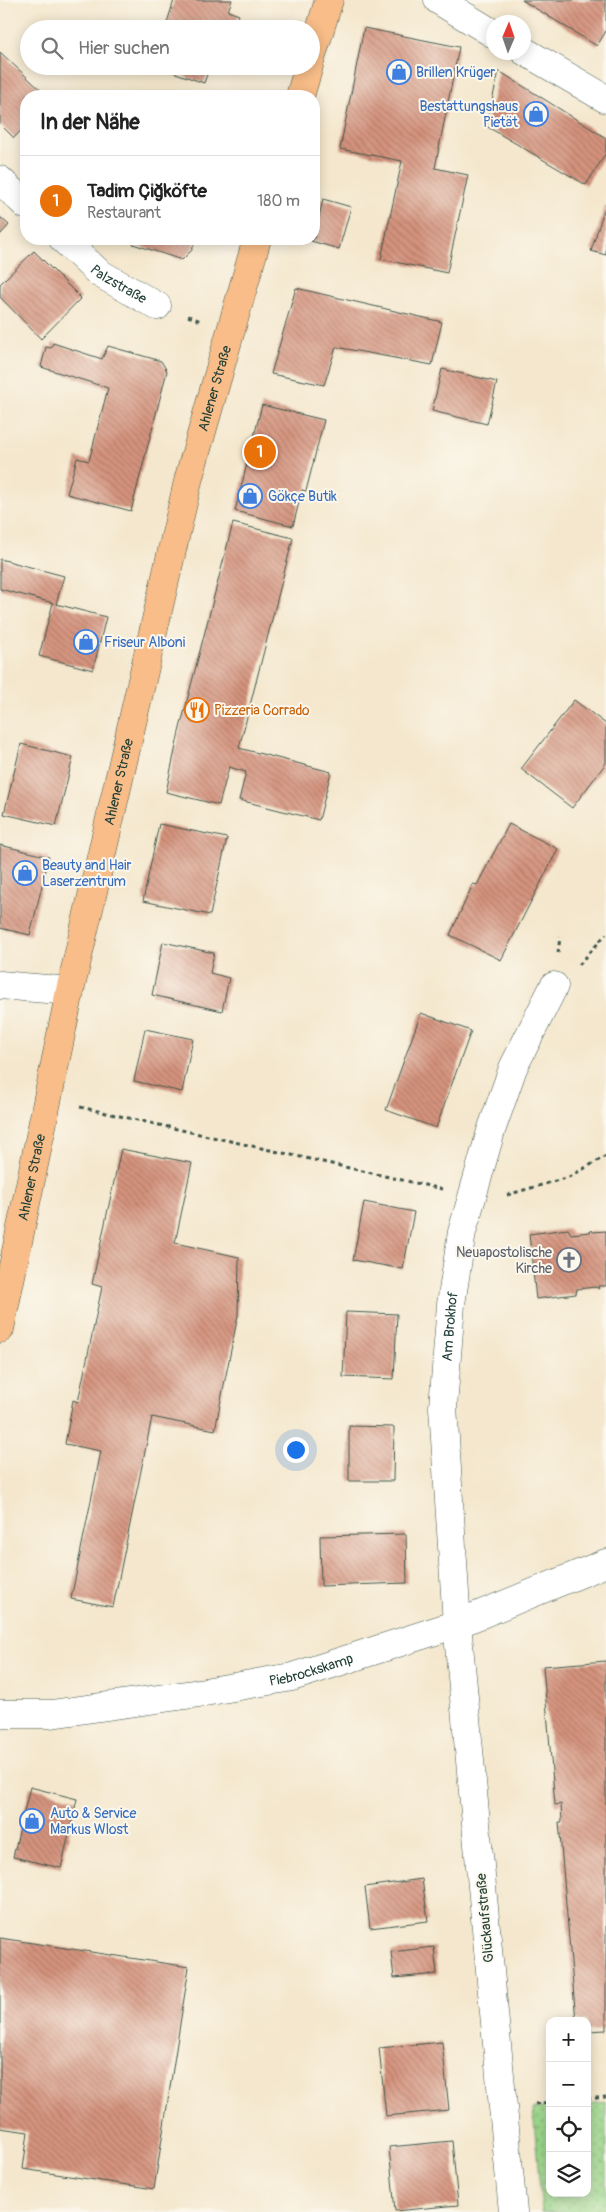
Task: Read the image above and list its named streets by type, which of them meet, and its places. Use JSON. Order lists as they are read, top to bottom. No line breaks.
{"streets":{"main road":["Ahlener Straße"],"street":["Palzstraße","Am Brokhof","Piebrockskamp","Glückaufstraße"]},"crossings":[["Am Brokhof","Piebrockskamp"],["Am Brokhof","Glückaufstraße"],["Piebrockskamp","Glückaufstraße"]],"places":{"shop":["Brillen Krüger","Bestattungshaus Pietät","Gökçe Butik","Friseur Alboni","Beauty and Hair Laserzentrum","Auto & Service Markus Wlost"],"restaurant":["Pizzeria Corrado"],"church":["Neuapostolische Kirche"]},"north":"top","page":{"search":"Hier suchen","heading":"In der Nähe","list":[{"mark":"1","name":"Tadim Çiğköfte","note":"Restaurant","value":"180 m"}],"pins":"1","map_buttons":["+","−"]}}
